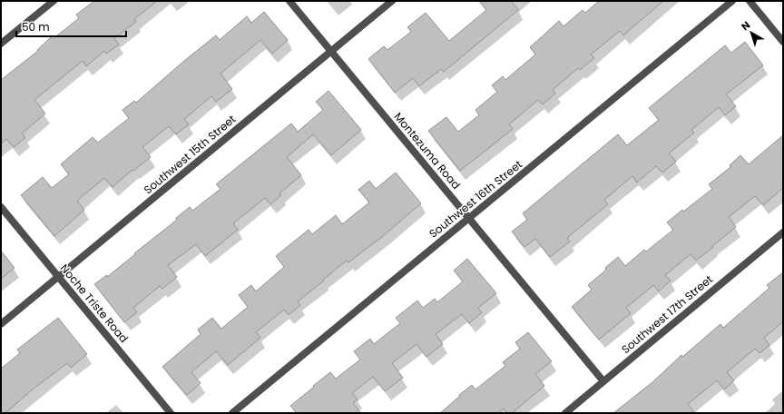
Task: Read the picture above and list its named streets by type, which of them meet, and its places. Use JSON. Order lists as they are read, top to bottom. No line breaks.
{"streets":{"street":["Montezuma Road","Southwest 15th Street","Southwest 16th Street","Noche Triste Road","Southwest 17th Street"]},"crossings":[["Montezuma Road","Southwest 15th Street"],["Montezuma Road","Southwest 16th Street"],["Montezuma Road","Southwest 17th Street"],["Southwest 15th Street","Noche Triste Road"]],"scale_bar":"50 m","north":"top left"}
